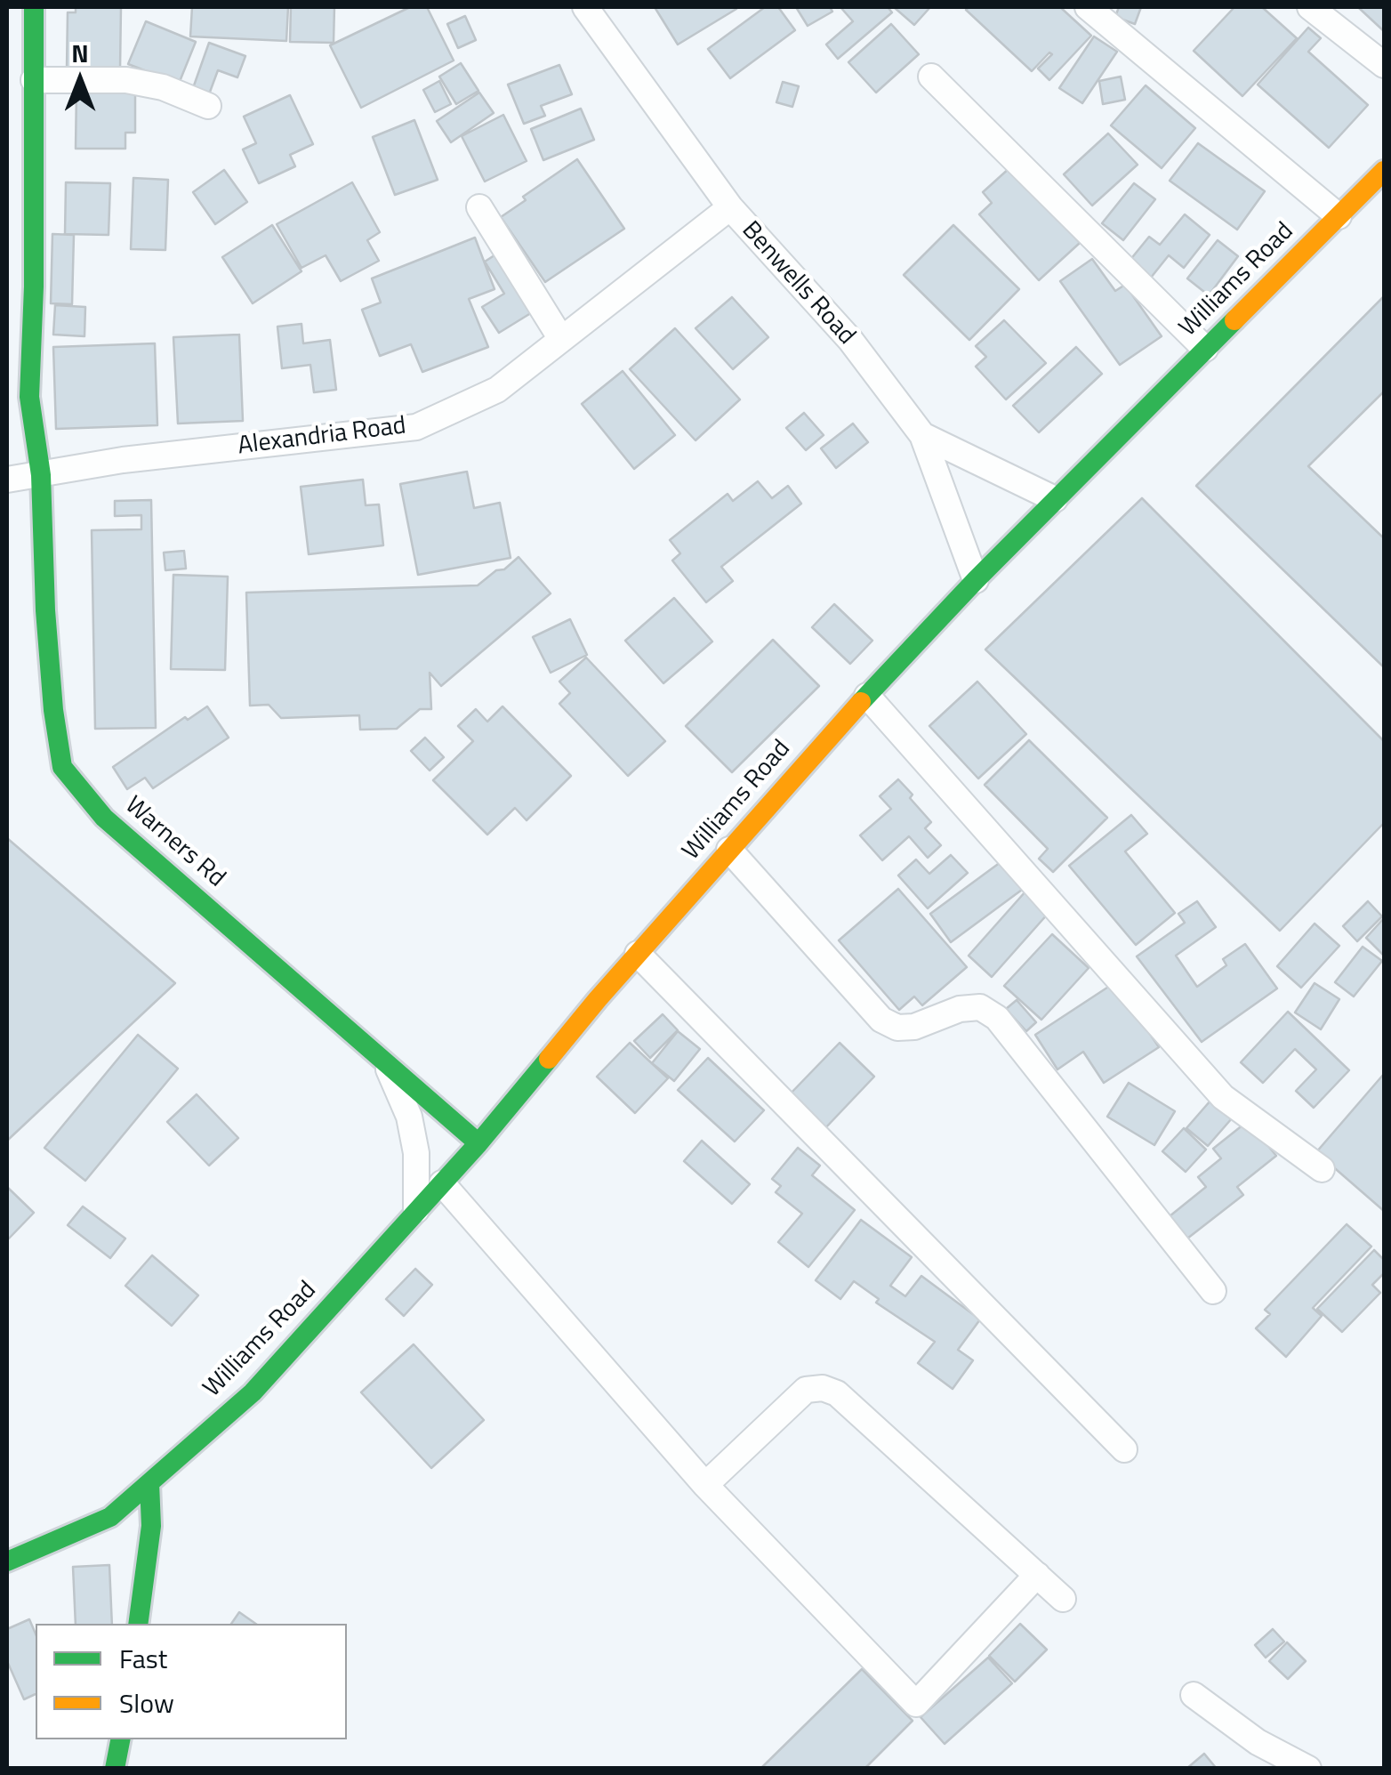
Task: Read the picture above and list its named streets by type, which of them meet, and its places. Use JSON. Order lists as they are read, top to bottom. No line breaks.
{"streets":{"street":["Williams Road","Benwells Road","Alexandria Road","Warners Rd"]},"crossings":[["Williams Road","Benwells Road"],["Williams Road","Warners Rd"],["Benwells Road","Alexandria Road"],["Alexandria Road","Warners Rd"]],"legend":["Fast","Slow"],"north":"top"}
